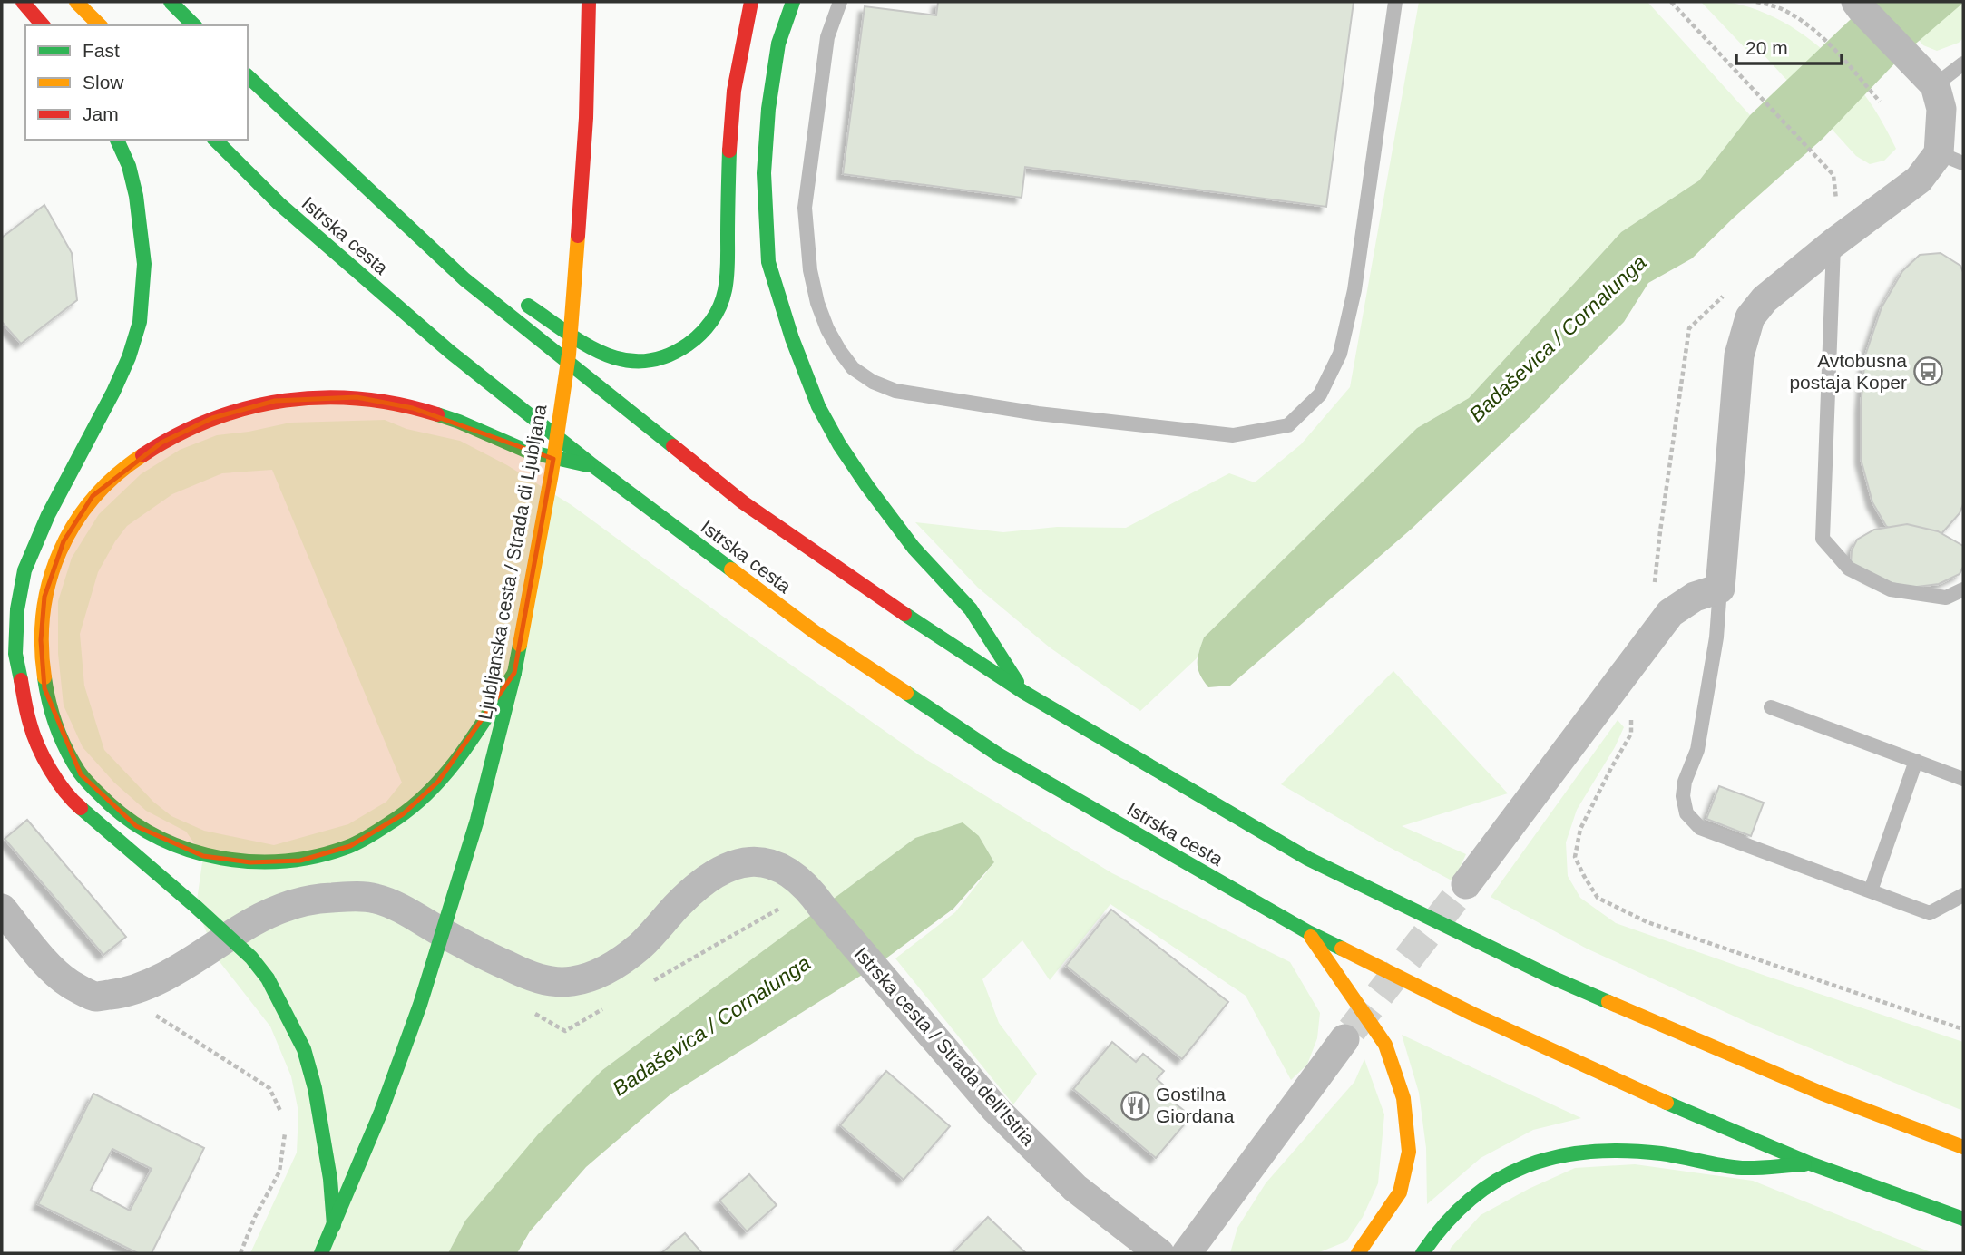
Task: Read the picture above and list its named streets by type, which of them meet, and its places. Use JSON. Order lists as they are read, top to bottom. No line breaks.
{"streets":{"main road":["Istrska cesta","Ljubljanska cesta / Strada di Ljubljana"],"street":["Istrska cesta / Strada dell'Istria"]},"water":["Badaševica / Cornalunga"],"places":{"bus stop":["Avtobusna postaja Koper"],"restaurant":["Gostilna Giordana"]},"legend":["Fast","Slow","Jam"],"scale_bar":"20 m"}
